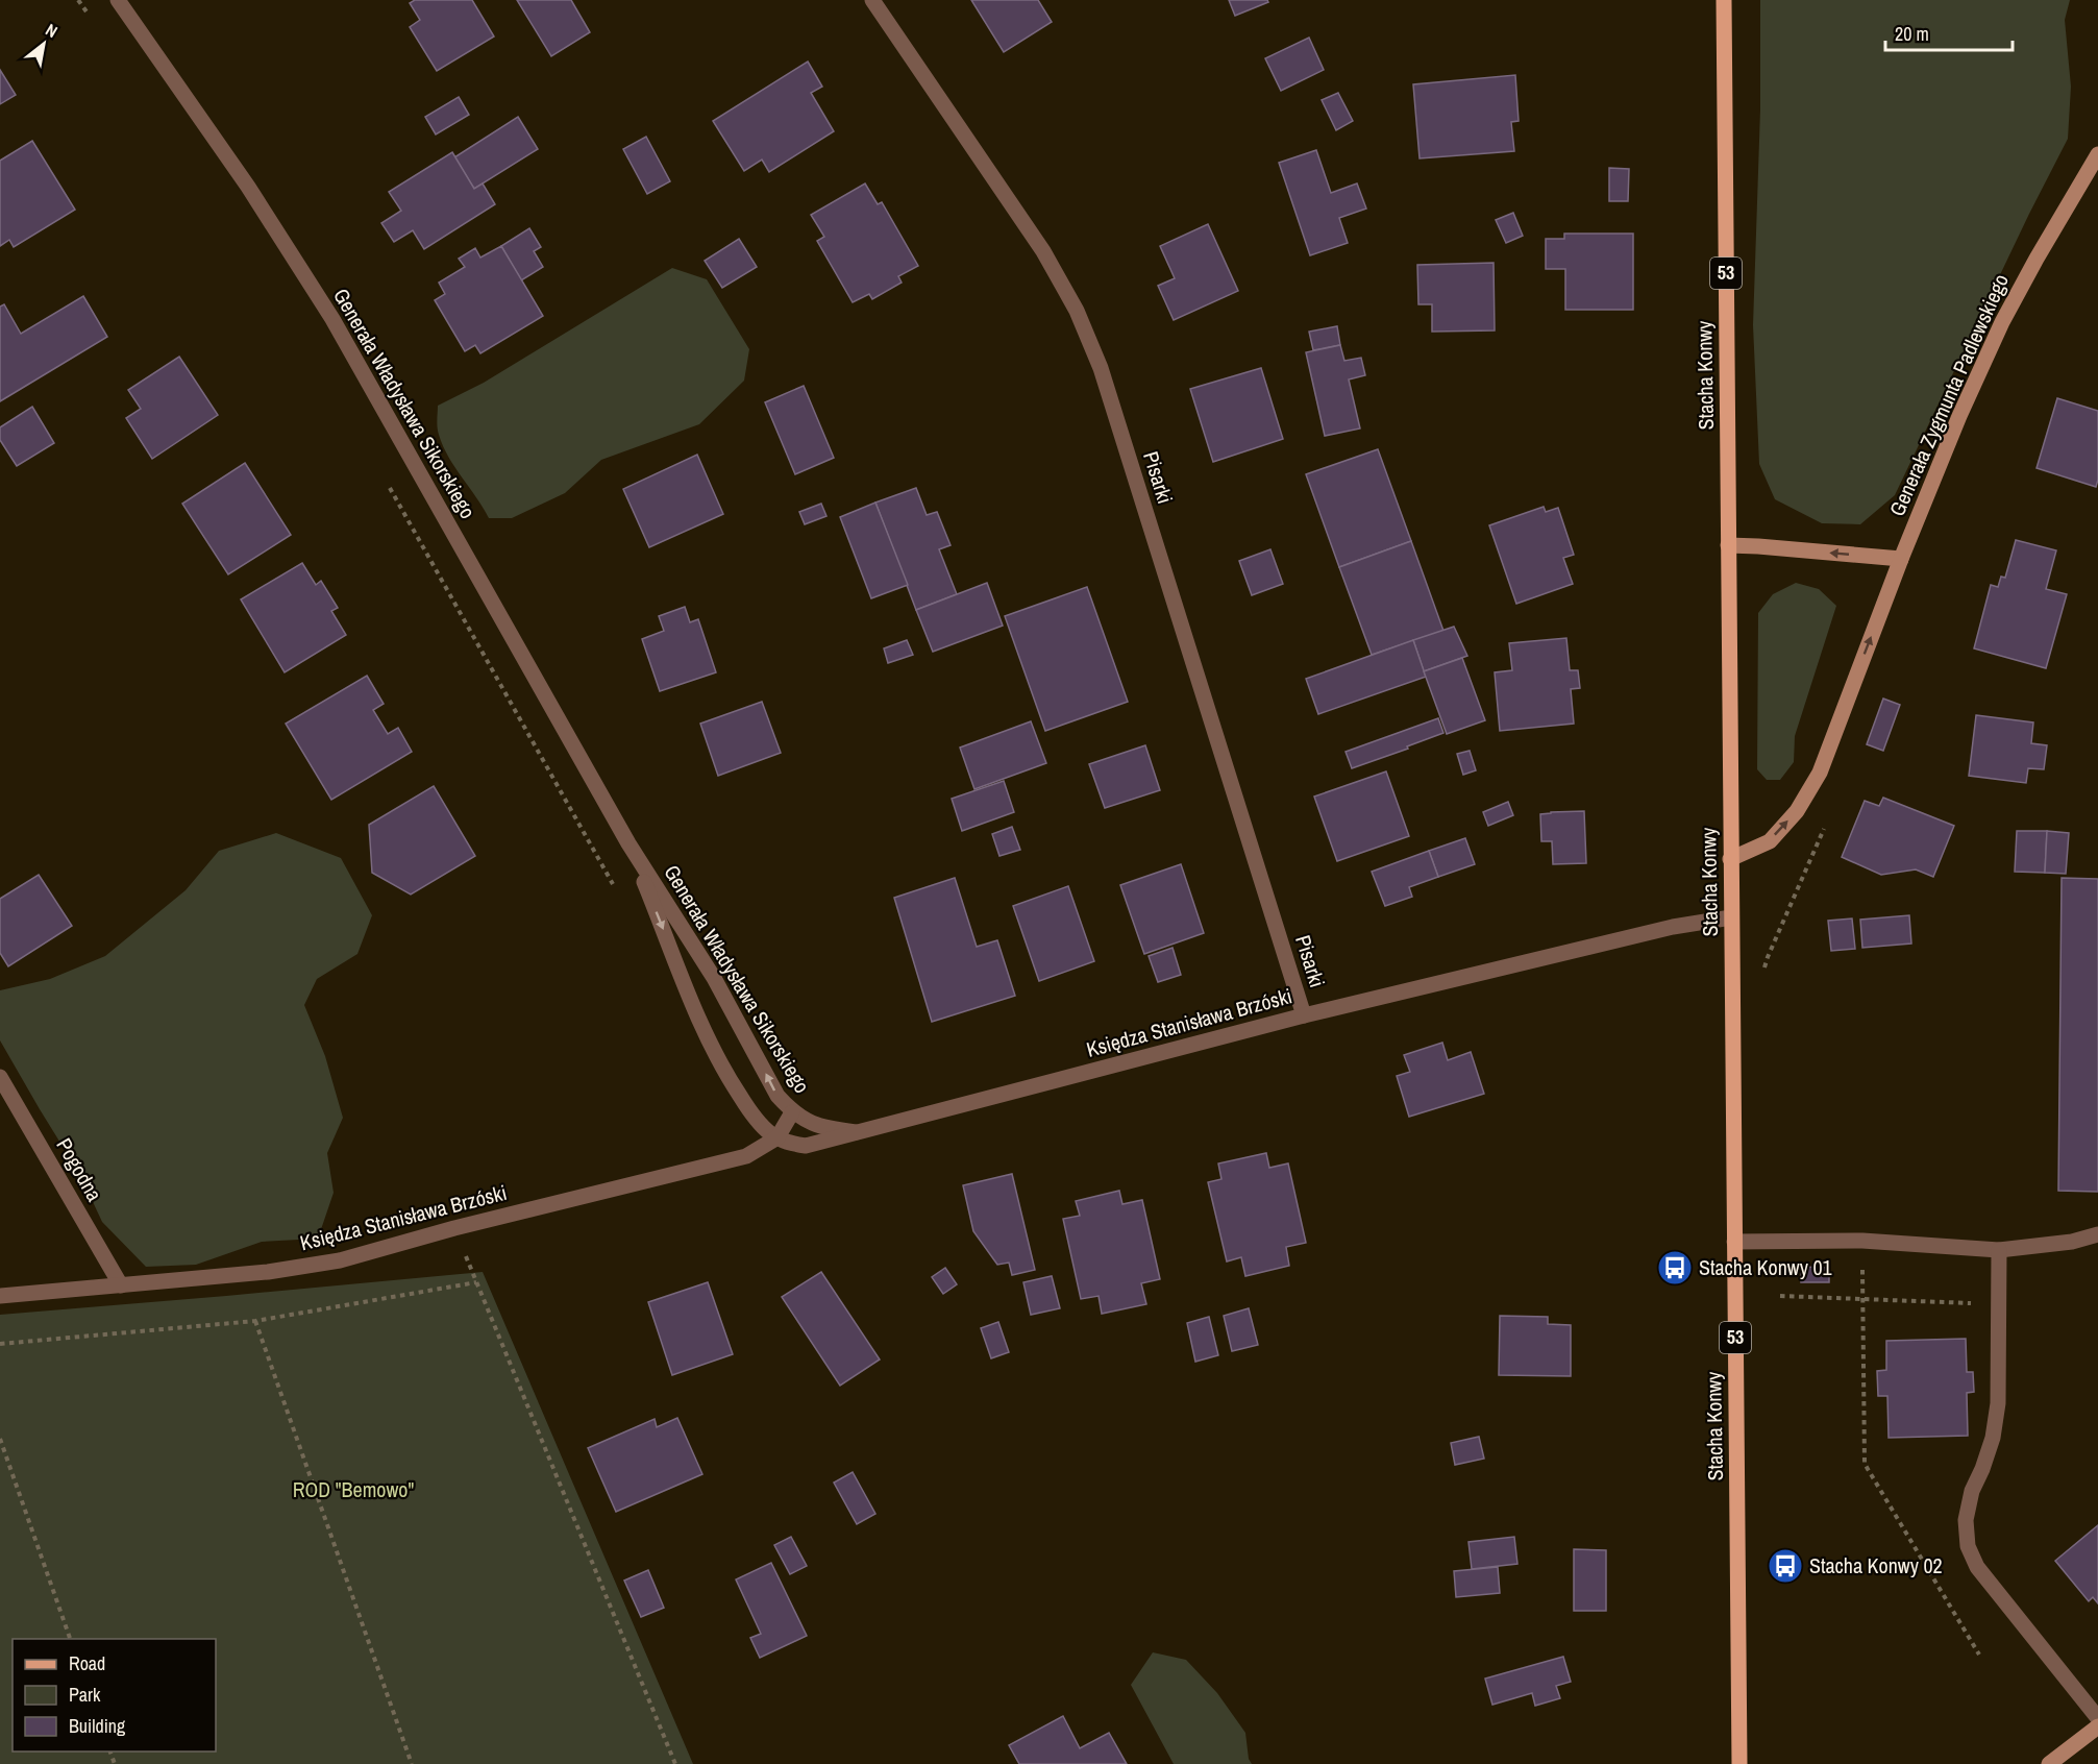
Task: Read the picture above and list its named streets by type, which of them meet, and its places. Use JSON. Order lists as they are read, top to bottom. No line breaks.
{"streets":{"main road":["53","Stacha Konwy"],"street":["Generała Zygmunta Padlewskiego","Generała Władysława Sikorskiego","Pisarki","Księdza Stanisława Brzóski","Pogodna"]},"crossings":[["Stacha Konwy","Generała Zygmunta Padlewskiego"],["Stacha Konwy","Księdza Stanisława Brzóski"],["Generała Władysława Sikorskiego","Księdza Stanisława Brzóski"],["Pisarki","Księdza Stanisława Brzóski"],["Księdza Stanisława Brzóski","Pogodna"]],"one_way":["Generała Zygmunta Padlewskiego"],"parks":["ROD \"Bemowo\""],"places":{"bus stop":["Stacha Konwy 01","Stacha Konwy 02"]},"legend":["Road","Park","Building"],"scale_bar":"20 m","north":"top right"}
